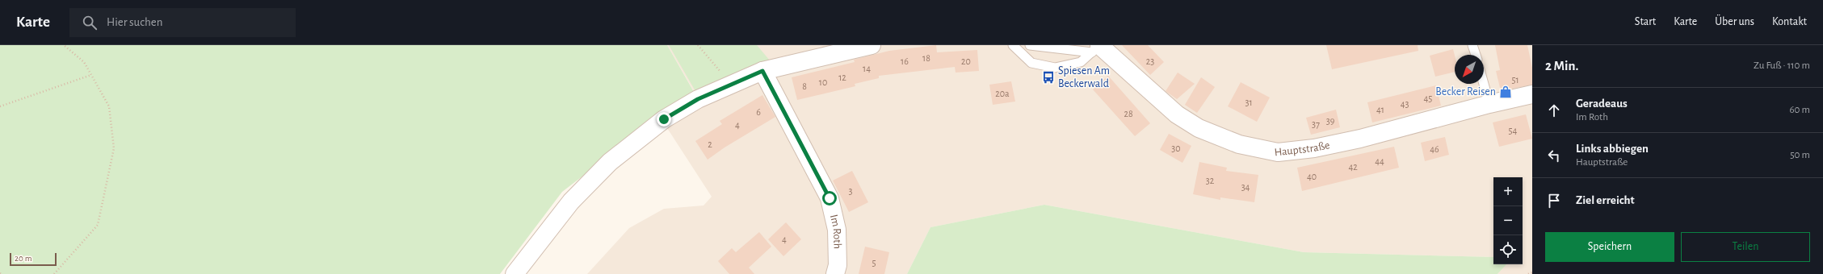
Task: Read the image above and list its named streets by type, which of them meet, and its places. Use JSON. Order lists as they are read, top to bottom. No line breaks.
{"streets":{"street":["Hauptstraße","Im Roth"]},"places":{"bus stop":["Spiesen Am Beckerwald"],"shop":["Becker Reisen"]},"house_numbers":["18","16","20","23","14","12","51","10","8","20a","45","31","43","41","6","28","39","37","4","54","2","30","46","44","42","40","32","34","3","4","5"],"scale_bar":"20 m","north":"bottom left","page":{"header":"Karte","search":"Hier suchen","nav":["Start","Karte","Über uns","Kontakt"],"heading":["2 Min.","Zu Fuß · 110 m"],"list":[["Geradeaus","Im Roth","60 m"],["Links abbiegen","Hauptstraße","50 m"],"Ziel erreicht"],"map_buttons":["+","−"],"buttons":["Speichern","Teilen"],"scale":"20 m"}}
